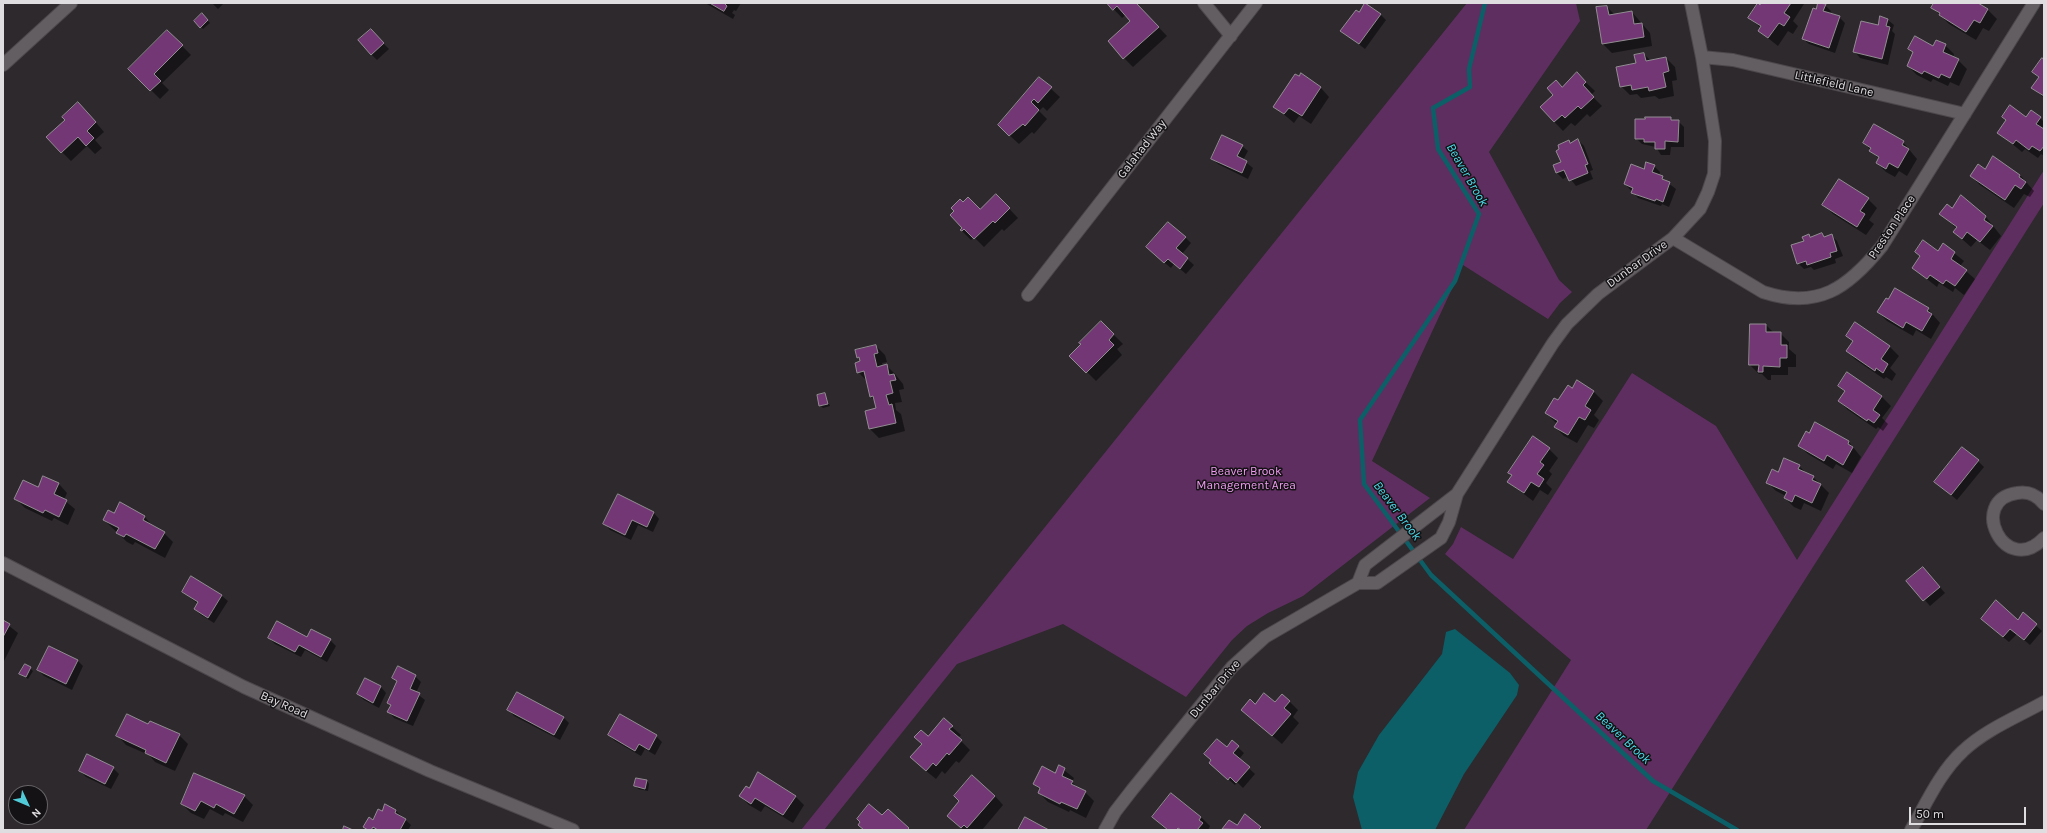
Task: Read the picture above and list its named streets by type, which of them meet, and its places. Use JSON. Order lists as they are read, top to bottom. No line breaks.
{"streets":{"street":["Littlefield Lane","Galahad Way","Preston Place","Dunbar Drive","Bay Road"]},"crossings":[["Littlefield Lane","Preston Place"],["Littlefield Lane","Dunbar Drive"],["Preston Place","Dunbar Drive"]],"water":["Beaver Brook"],"parks":["Beaver Brook Management Area"],"scale_bar":"50 m","north":"bottom right"}
